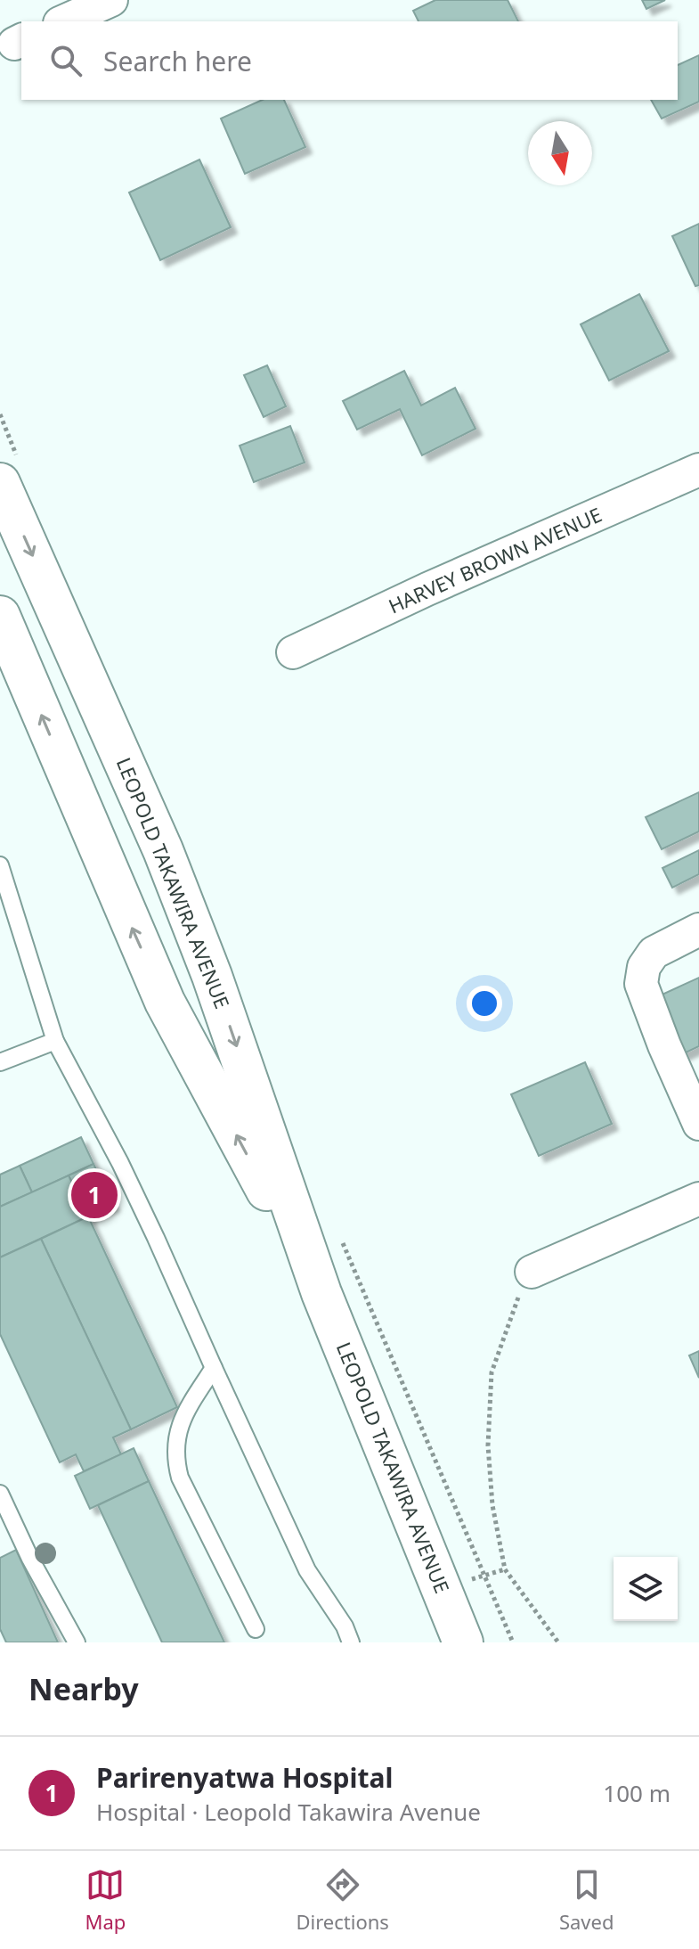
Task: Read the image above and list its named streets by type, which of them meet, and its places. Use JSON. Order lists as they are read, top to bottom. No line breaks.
{"streets":{"main road":["LEOPOLD TAKAWIRA AVENUE"],"street":["HARVEY BROWN AVENUE"]},"north":"bottom","page":{"search":"Search here","pins":"1","heading":"Nearby","list":[{"mark":"1","name":"Parirenyatwa Hospital","note":"Hospital · Leopold Takawira Avenue","value":"100 m"}],"nav":["Map","Directions","Saved"]}}
